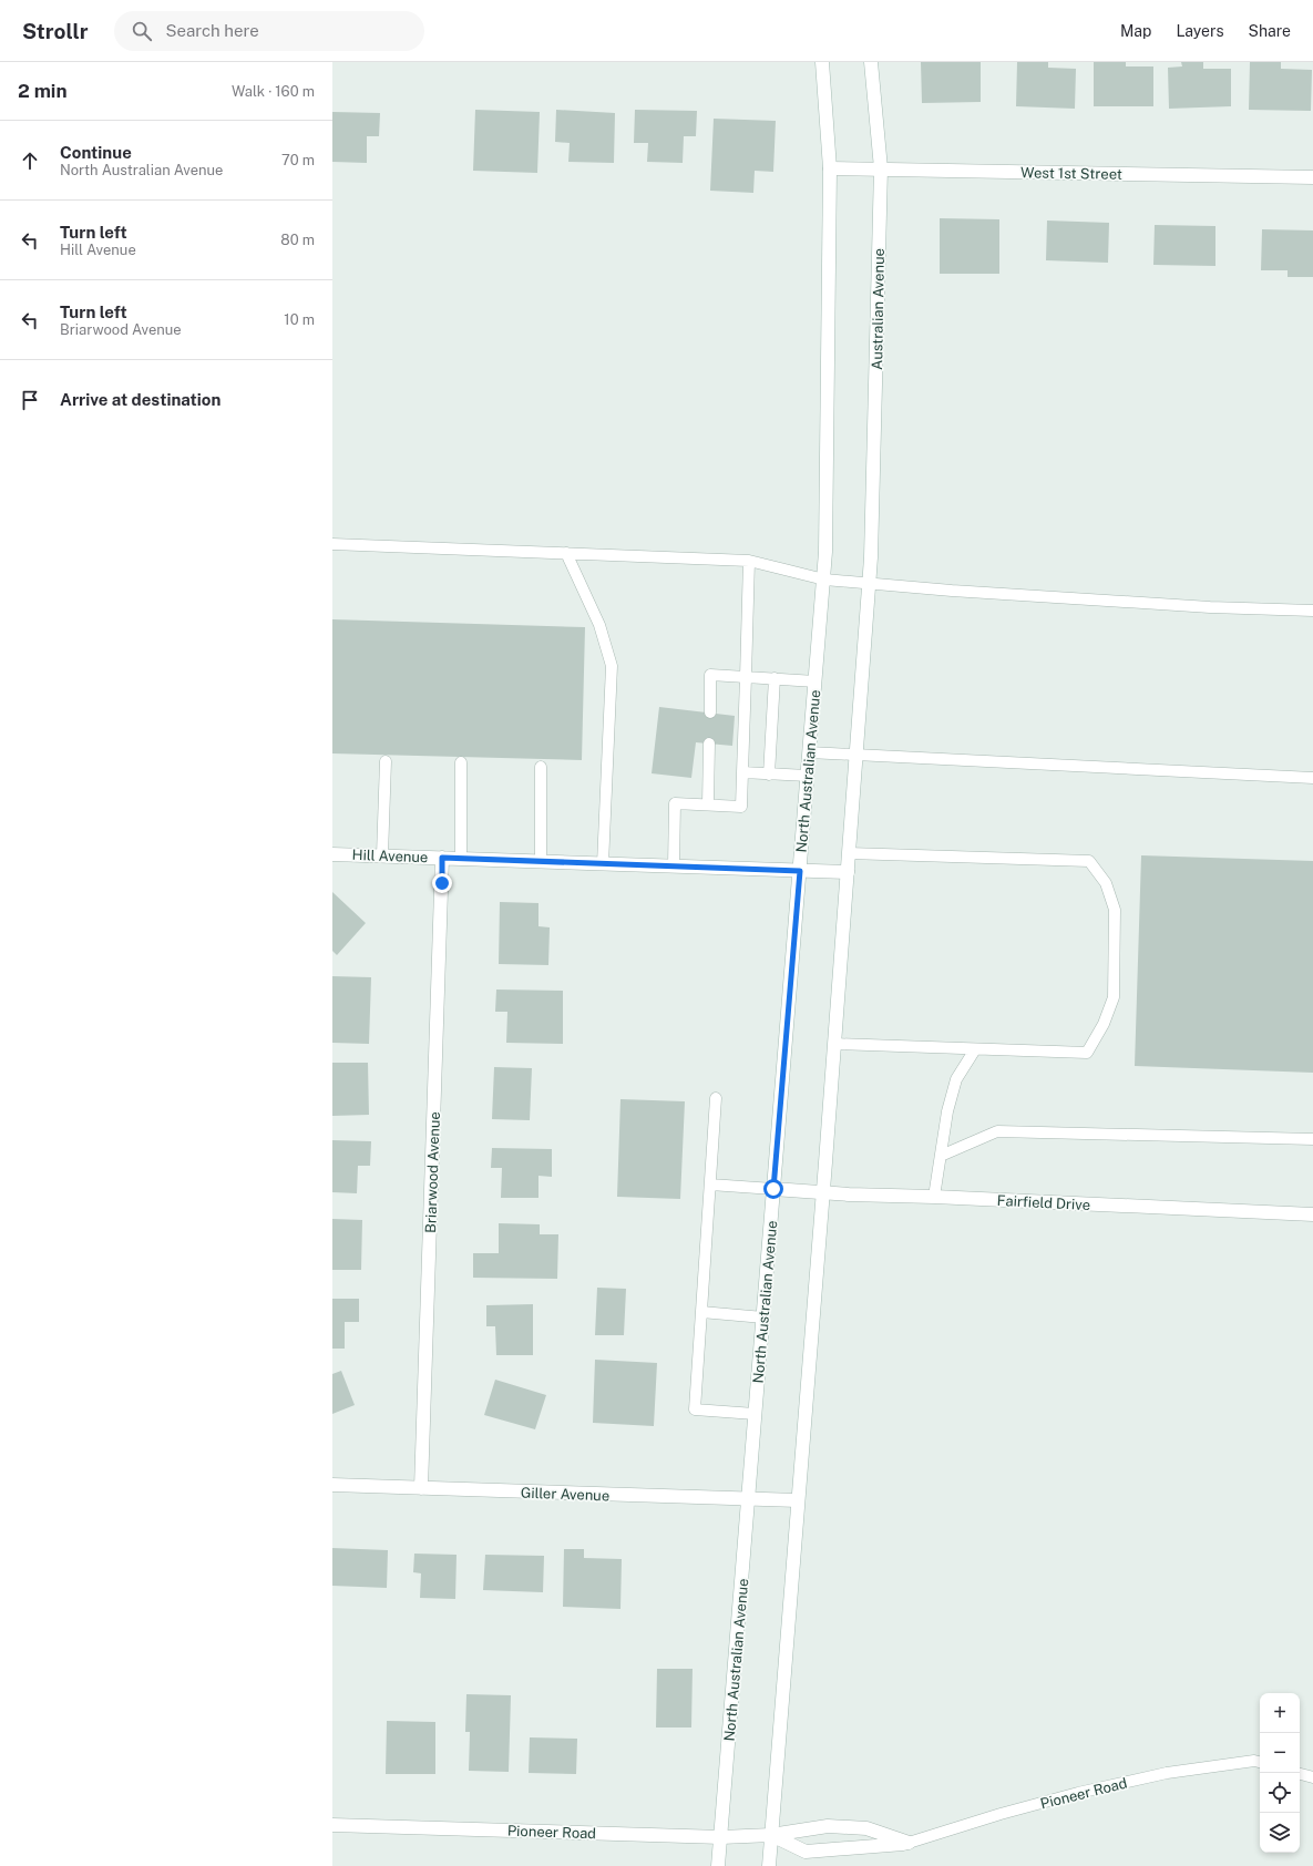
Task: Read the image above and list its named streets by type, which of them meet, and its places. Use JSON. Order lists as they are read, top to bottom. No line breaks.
{"streets":{"main road":["West 1st Street","Australian Avenue","North Australian Avenue","Hill Avenue","Briarwood Avenue","Fairfield Drive","Giller Avenue","Pioneer Road"]},"crossings":[["West 1st Street","Australian Avenue"],["West 1st Street","North Australian Avenue"],["North Australian Avenue","Hill Avenue"],["North Australian Avenue","Fairfield Drive"],["North Australian Avenue","Giller Avenue"],["North Australian Avenue","Pioneer Road"],["Hill Avenue","Briarwood Avenue"],["Briarwood Avenue","Giller Avenue"]],"page":{"header":"Strollr","search":"Search here","nav":["Map","Layers","Share"],"heading":["2 min","Walk · 160 m"],"list":[["Continue","North Australian Avenue","70 m"],["Turn left","Hill Avenue","80 m"],["Turn left","Briarwood Avenue","10 m"],"Arrive at destination"],"map_buttons":["+","−"]}}
